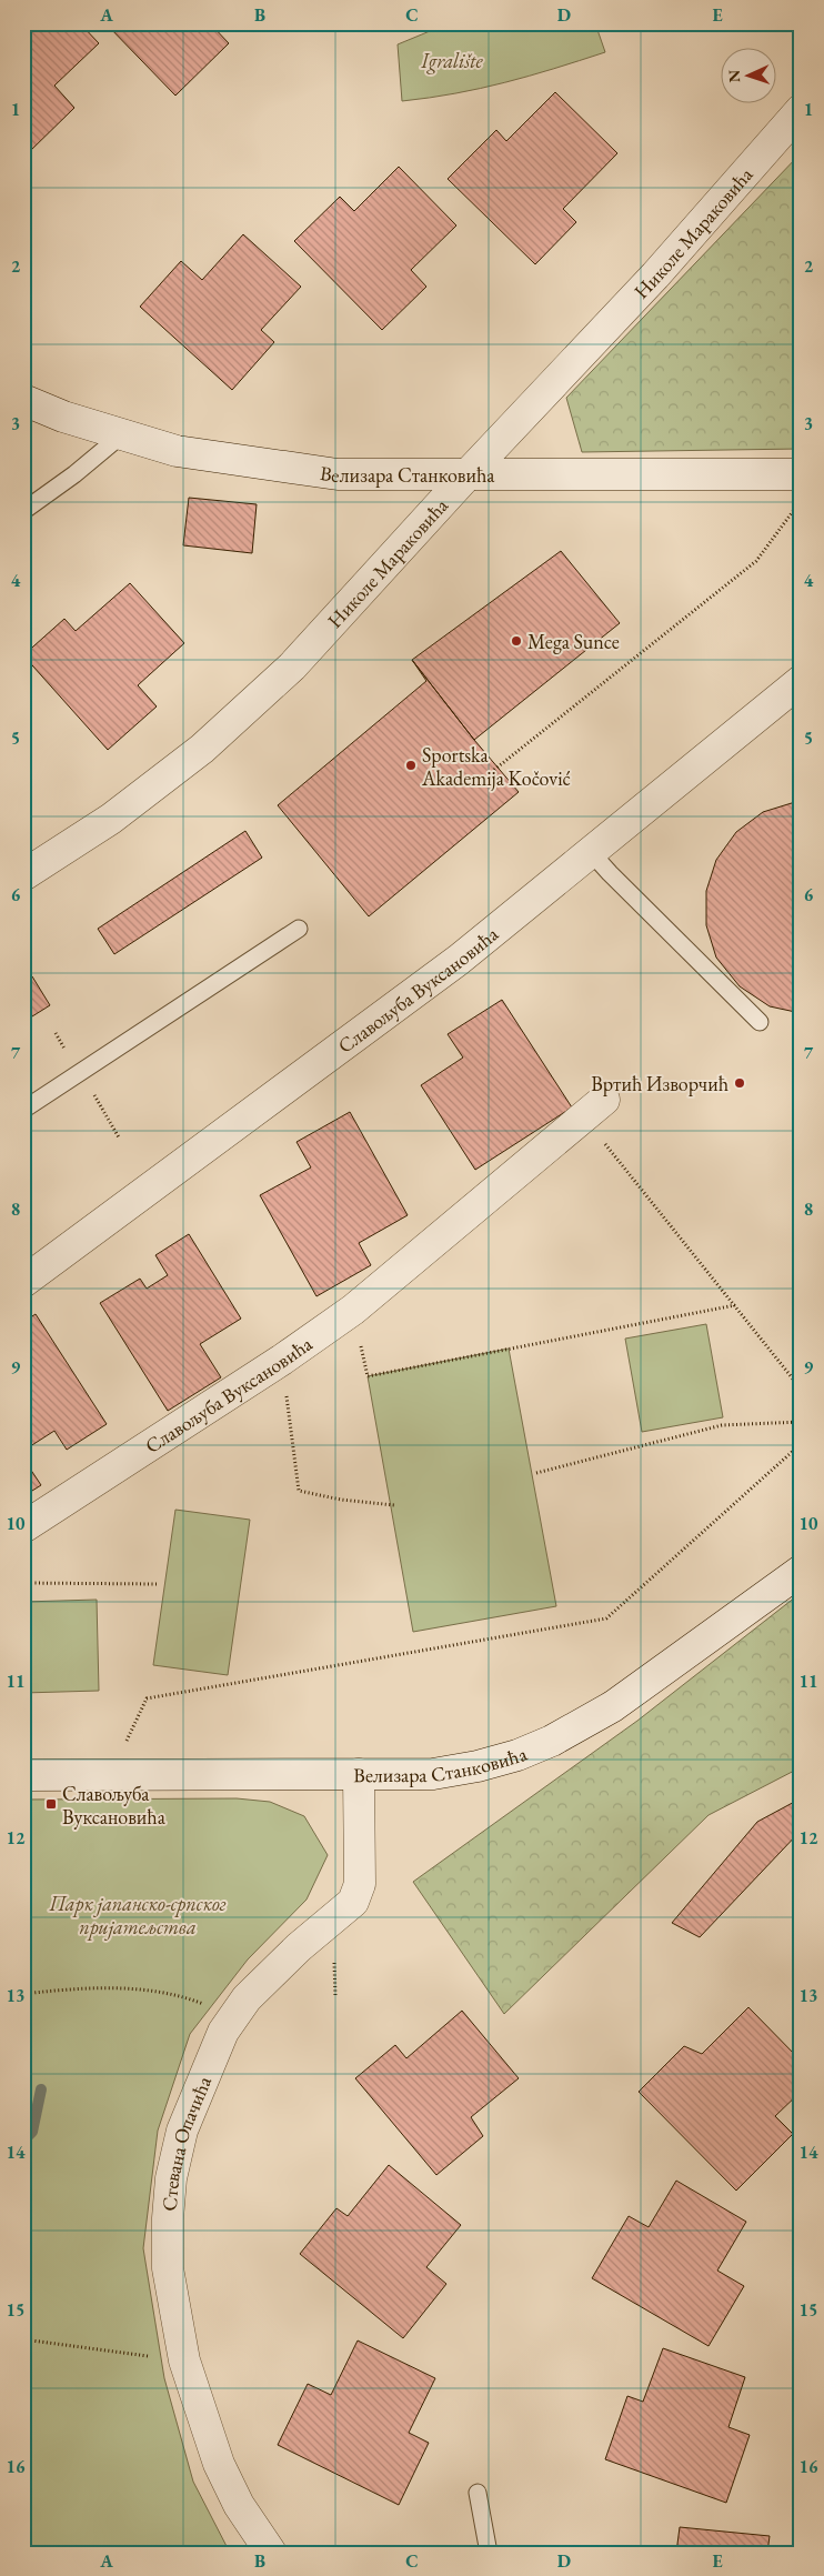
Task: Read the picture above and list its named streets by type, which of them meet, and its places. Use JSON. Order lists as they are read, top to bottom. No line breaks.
{"streets":{"street":["Николе Мараковића","Велизара Станковића","Славољуба Вуксановића","Стевана Опачића"]},"crossings":[["Николе Мараковића","Велизара Станковића"],["Велизара Станковића","Стевана Опачића"]],"parks":["Igralište","Парк јапанско-српског пријатељства"],"places":{"other":["Mega Sunce","Sportska Akademija Kočović","Вртић Изворчић"],"transit":["Славољуба Вуксановића"]},"north":"left","grid":{"columns":["A","B","C","D","E"],"rows":["1","2","3","4","5","6","7","8","9","10","11","12","13","14","15","16"]}}
